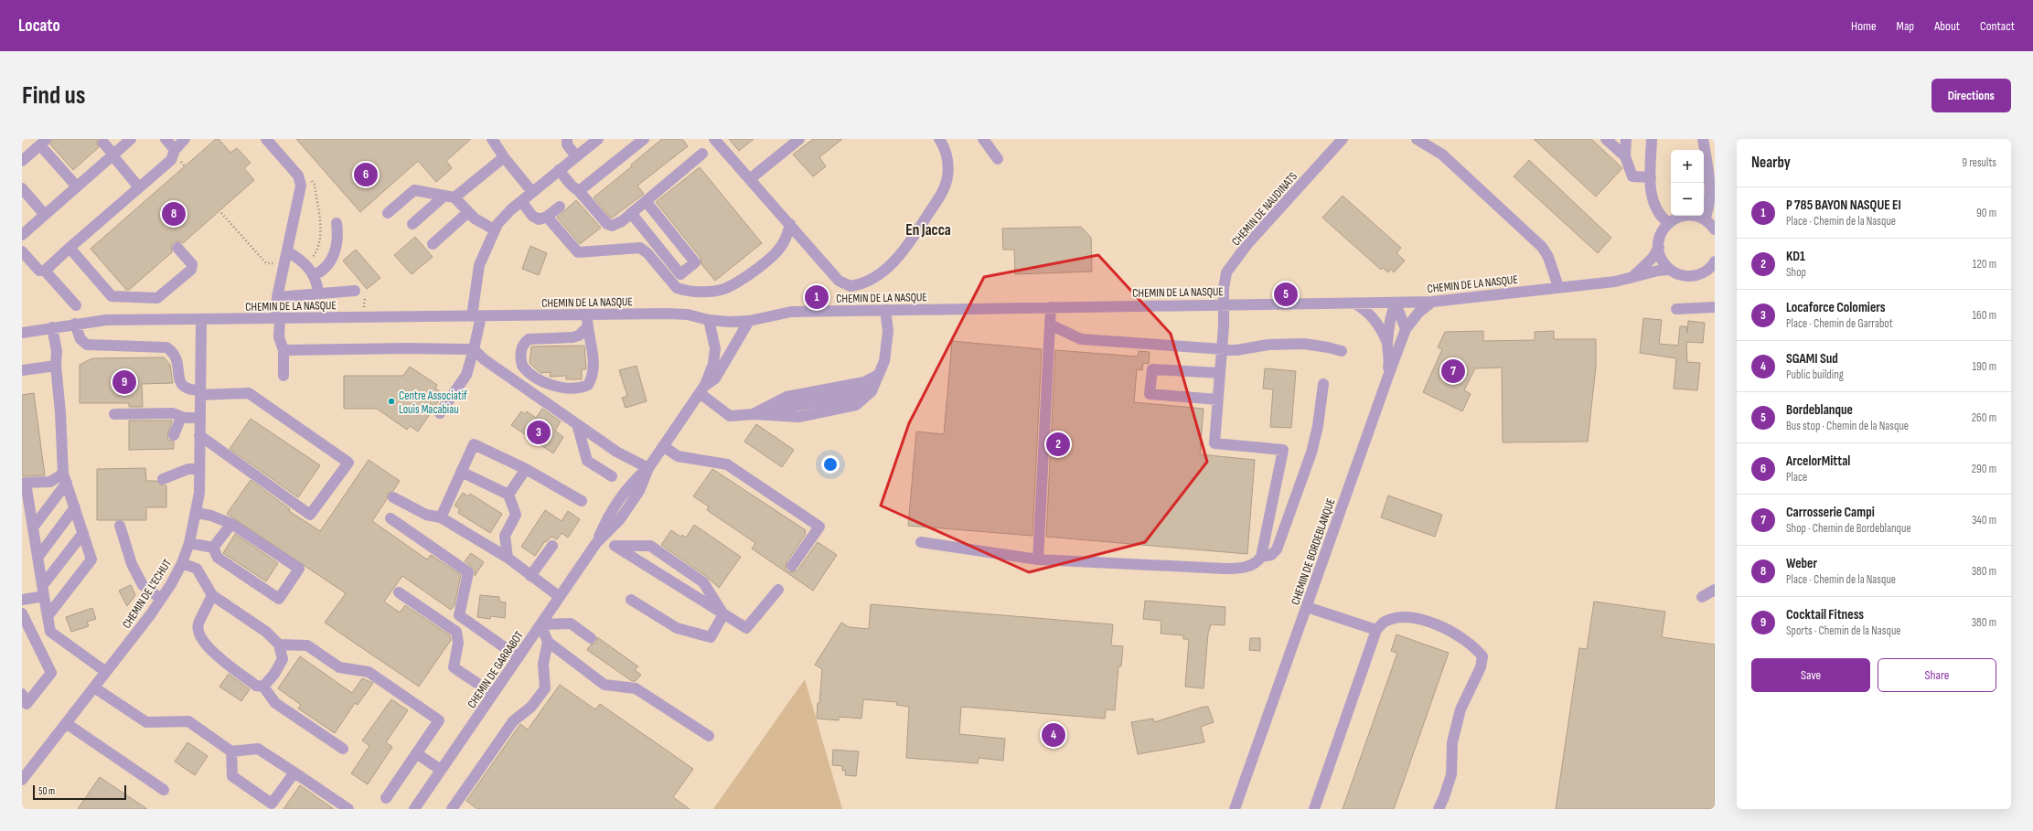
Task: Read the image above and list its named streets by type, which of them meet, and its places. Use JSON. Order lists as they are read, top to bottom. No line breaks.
{"streets":{"street":["CHEMIN DE NAUDINATS","CHEMIN DE LA NASQUE","CHEMIN DE BORDEBLANQUE","CHEMIN DE L'ECHUT","CHEMIN DE GARRABOT"]},"crossings":[["CHEMIN DE NAUDINATS","CHEMIN DE LA NASQUE"],["CHEMIN DE LA NASQUE","CHEMIN DE L'ECHUT"],["CHEMIN DE LA NASQUE","CHEMIN DE GARRABOT"]],"districts":["En Jacca"],"places":["Centre Associatif Louis Macabiau"],"scale_bar":"50 m","page":{"header":"Locato","nav":["Home","Map","About","Contact"],"buttons":["Directions",["Save","Share"]],"title":"Find us","heading":["Nearby","9 results"],"map_buttons":["+","−"],"pins":["6","8","5","1","7","9","3","2","4"],"list":[{"mark":"1","name":"P 785 BAYON NASQUE EI","note":"Place · Chemin de la Nasque","value":"90 m"},{"mark":"2","name":"KD1","note":"Shop","value":"120 m"},{"mark":"3","name":"Locaforce Colomiers","note":"Place · Chemin de Garrabot","value":"160 m"},{"mark":"4","name":"SGAMI Sud","note":"Public building","value":"190 m"},{"mark":"5","name":"Bordeblanque","note":"Bus stop · Chemin de la Nasque","value":"260 m"},{"mark":"6","name":"ArcelorMittal","note":"Place","value":"290 m"},{"mark":"7","name":"Carrosserie Campi","note":"Shop · Chemin de Bordeblanque","value":"340 m"},{"mark":"8","name":"Weber","note":"Place · Chemin de la Nasque","value":"380 m"},{"mark":"9","name":"Cocktail Fitness","note":"Sports · Chemin de la Nasque","value":"380 m"}],"scale":"50 m"}}
